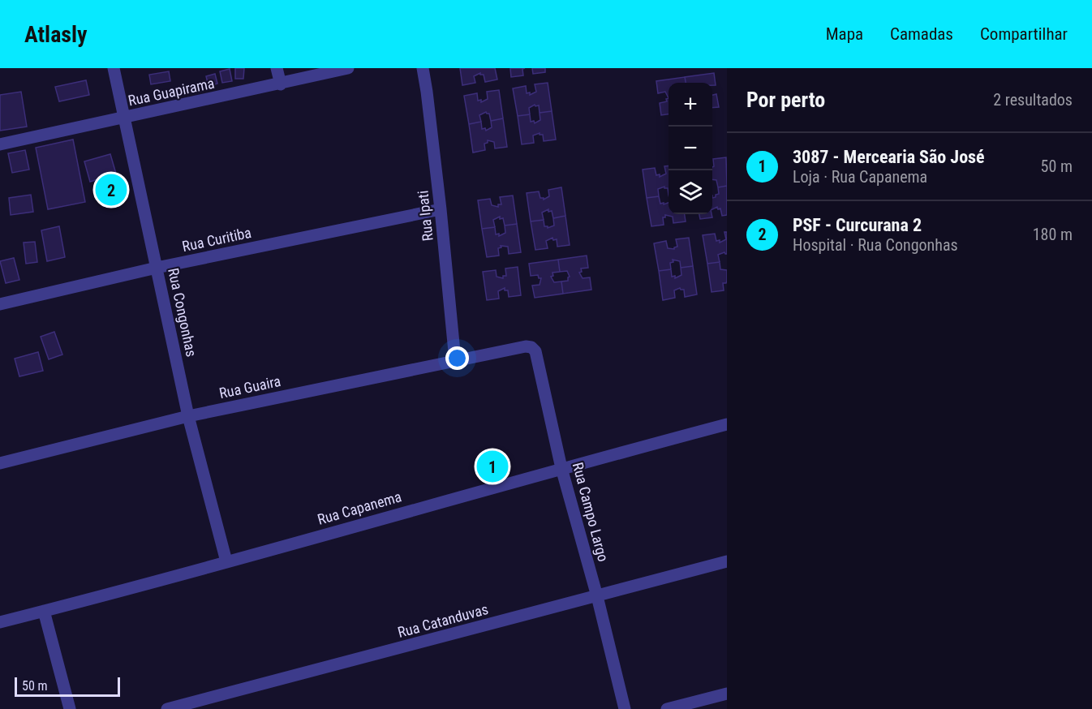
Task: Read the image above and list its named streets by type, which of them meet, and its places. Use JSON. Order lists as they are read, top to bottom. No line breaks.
{"streets":{"street":["Rua Guapirama","Rua Ipati","Rua Curitiba","Rua Congonhas","Rua Guaira","Rua Capanema","Rua Campo Largo","Rua Catanduvas"]},"crossings":[["Rua Guapirama","Rua Congonhas"],["Rua Ipati","Rua Curitiba"],["Rua Ipati","Rua Guaira"],["Rua Curitiba","Rua Congonhas"],["Rua Congonhas","Rua Guaira"],["Rua Congonhas","Rua Capanema"],["Rua Guaira","Rua Campo Largo"],["Rua Capanema","Rua Campo Largo"],["Rua Campo Largo","Rua Catanduvas"]],"scale_bar":"50 m","page":{"header":"Atlasly","nav":["Mapa","Camadas","Compartilhar"],"heading":["Por perto","2 resultados"],"map_buttons":["+","−"],"list":[{"mark":"1","name":"3087 - Mercearia São José","note":"Loja · Rua Capanema","value":"50 m"},{"mark":"2","name":"PSF - Curcurana 2","note":"Hospital · Rua Congonhas","value":"180 m"}],"pins":["2","1"],"scale":"50 m"}}
